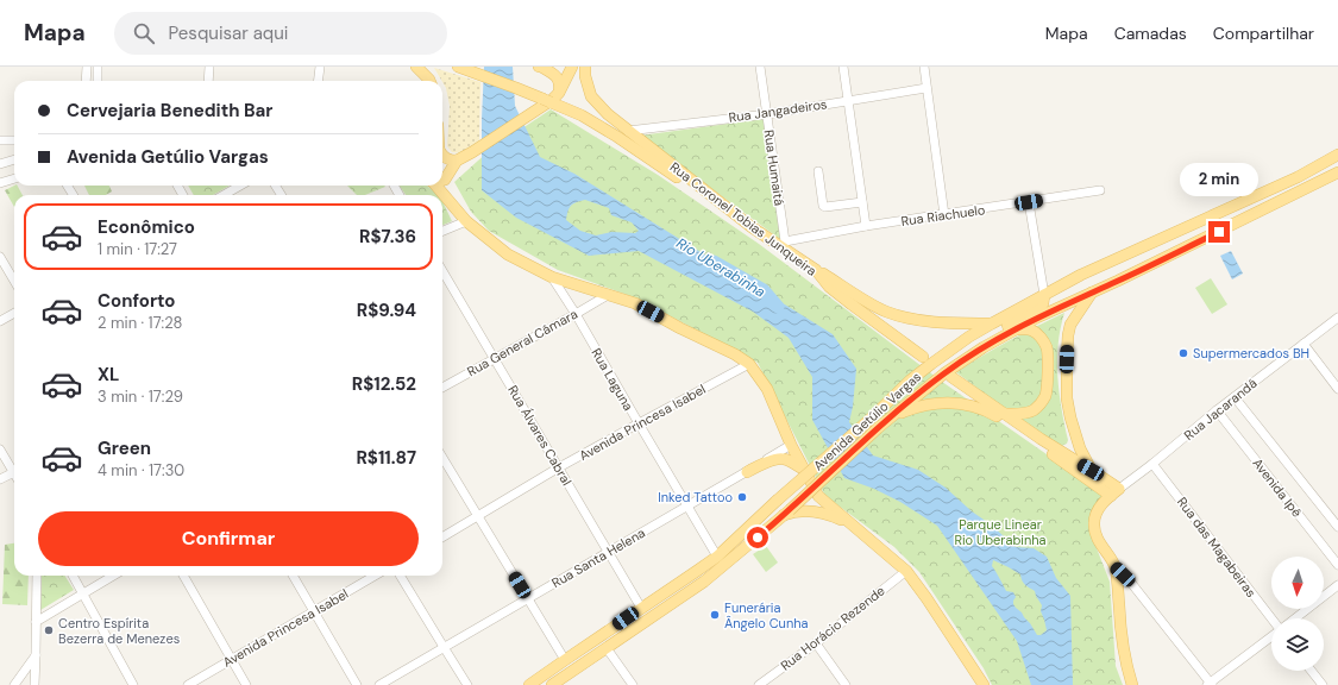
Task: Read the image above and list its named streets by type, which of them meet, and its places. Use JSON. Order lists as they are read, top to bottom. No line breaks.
{"streets":{"main road":["Rua Coronel Tobias Junqueira","Rua Jacarandá","Avenida Getúlio Vargas"],"street":["Rua Jangadeiros","Rua Humaitá","Rua Riachuelo","Rua General Câmara","Rua Laguna","Avenida Princesa Isabel","Rua Álvares Cabral","Avenida Ipê","Rua das Magabeiras","Rua Santa Helena","Rua Horácio Rezende"]},"crossings":[["Rua Jangadeiros","Rua Humaitá"],["Rua Jangadeiros","Rua Coronel Tobias Junqueira"],["Rua Humaitá","Rua Riachuelo"],["Rua Humaitá","Rua Coronel Tobias Junqueira"],["Rua Riachuelo","Rua Coronel Tobias Junqueira"],["Rua General Câmara","Rua Laguna"],["Rua General Câmara","Rua Álvares Cabral"],["Rua Laguna","Avenida Getúlio Vargas"],["Rua Laguna","Avenida Princesa Isabel"],["Rua Laguna","Rua Santa Helena"],["Rua Jacarandá","Avenida Ipê"],["Rua Jacarandá","Rua das Magabeiras"],["Avenida Getúlio Vargas","Rua Álvares Cabral"],["Avenida Princesa Isabel","Rua Álvares Cabral"],["Rua Álvares Cabral","Rua Santa Helena"]],"water":["Rio Uberabinha"],"parks":["Parque Linear Rio Uberabinha"],"places":["Supermercados BH","Inked Tattoo","Funerária Ângelo Cunha","Centro Espírita Bezerra de Menezes"],"north":"bottom","page":{"header":"Mapa","search":"Pesquisar aqui","nav":["Mapa","Camadas","Compartilhar"],"banner":["Cervejaria Benedith Bar","Avenida Getúlio Vargas"],"bubble":"2 min","list":[{"name":"Econômico","note":"1 min · 17:27","value":"R$7.36"},{"name":"Conforto","note":"2 min · 17:28","value":"R$9.94"},{"name":"XL","note":"3 min · 17:29","value":"R$12.52"},{"name":"Green","note":"4 min · 17:30","value":"R$11.87"}],"buttons":"Confirmar"}}
